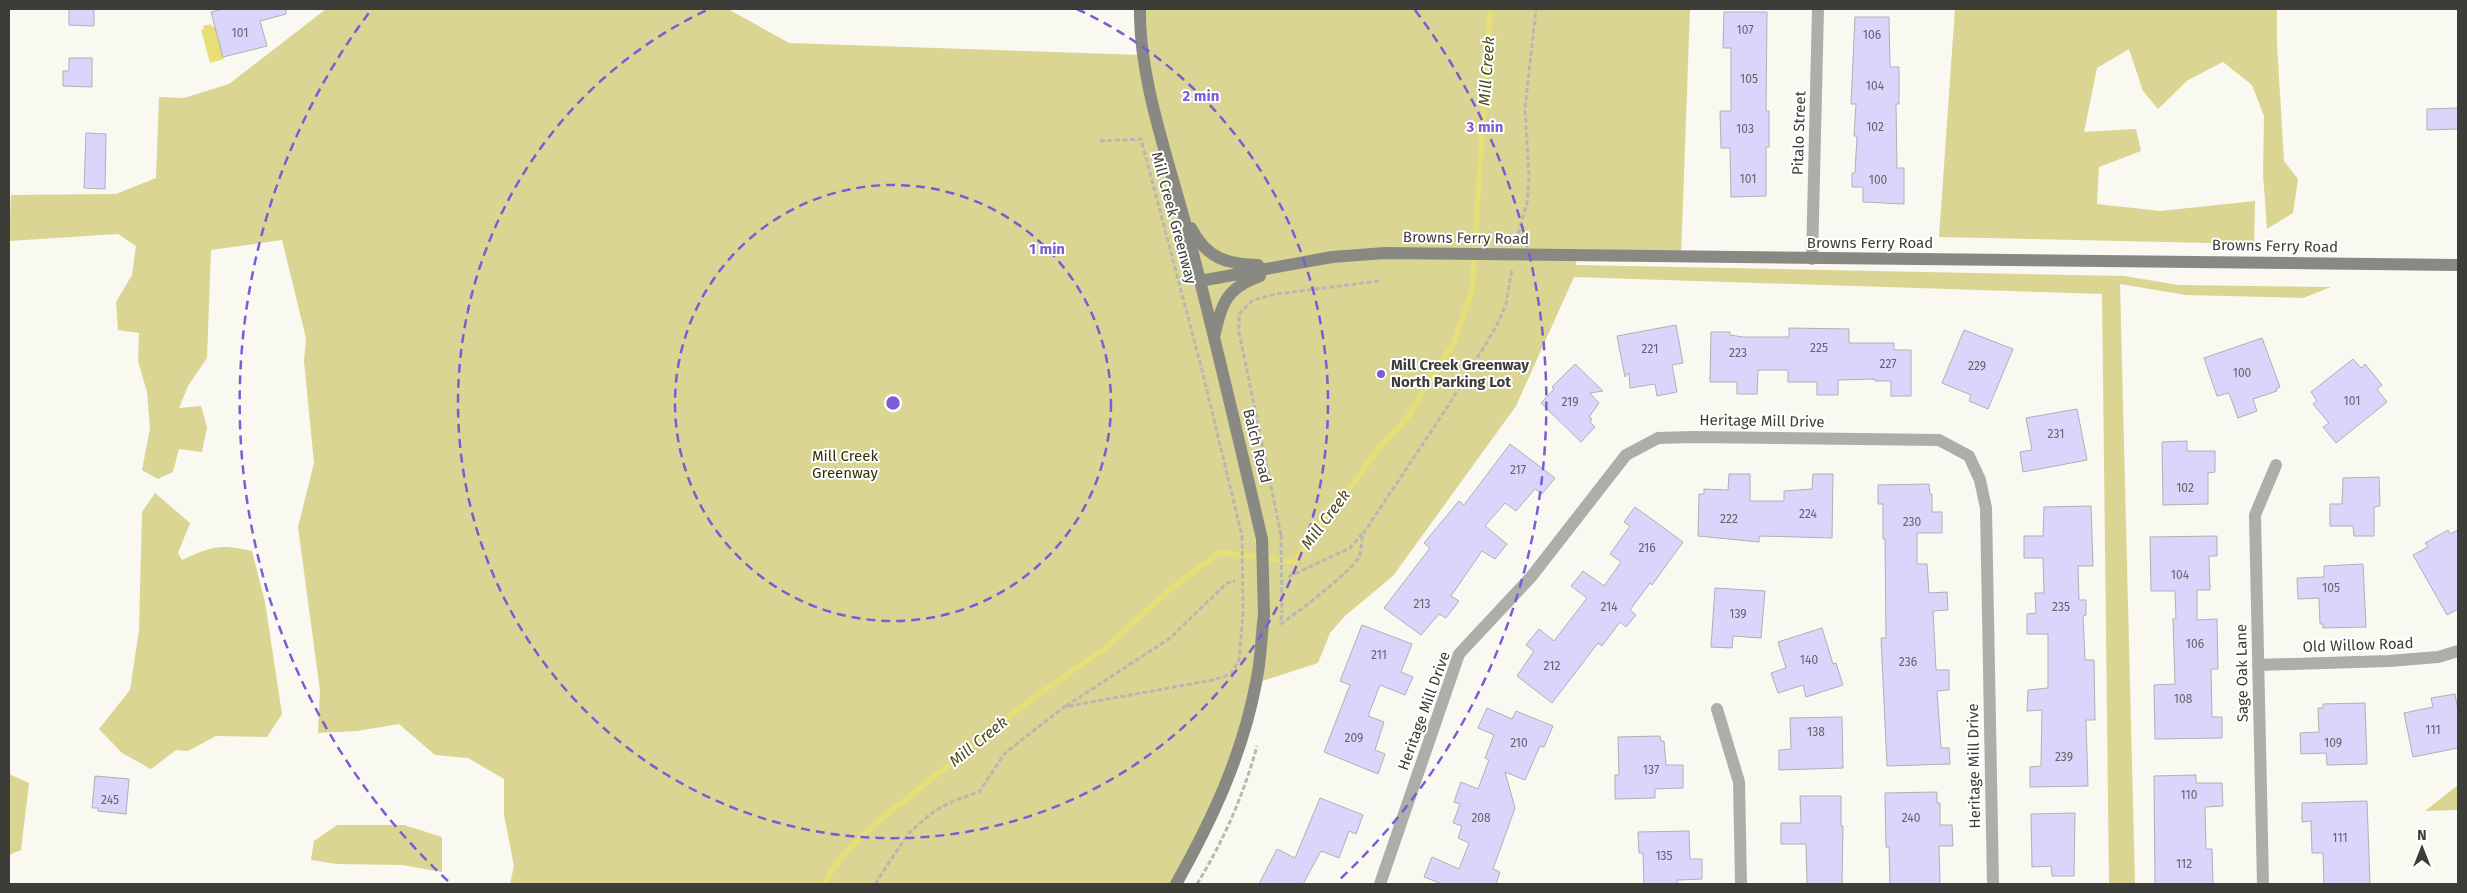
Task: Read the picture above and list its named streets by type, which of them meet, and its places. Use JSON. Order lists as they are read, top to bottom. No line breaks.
{"streets":{"street":["Pitalo Street","Browns Ferry Road","Heritage Mill Drive","Balch Road","Old Willow Road","Sage Oak Lane"],"path":["Mill Creek Greenway"]},"crossings":[["Pitalo Street","Browns Ferry Road"],["Browns Ferry Road","Balch Road"],["Old Willow Road","Sage Oak Lane"]],"water":["Mill Creek"],"parks":["Mill Creek Greenway"],"places":["Mill Creek Greenway North Parking Lot"],"house_numbers":["107","101","106","105","104","102","103","101","100","225","221","223","227","229","100","101","219","231","217","102","224","222","230","216","104","105","213","214","235","139","106","211","140","236","212","108","111","138","209","210","109","239","137","110","245","208","240","111","135","112"],"north":"top","rings":["2 min","3 min","1 min"]}
